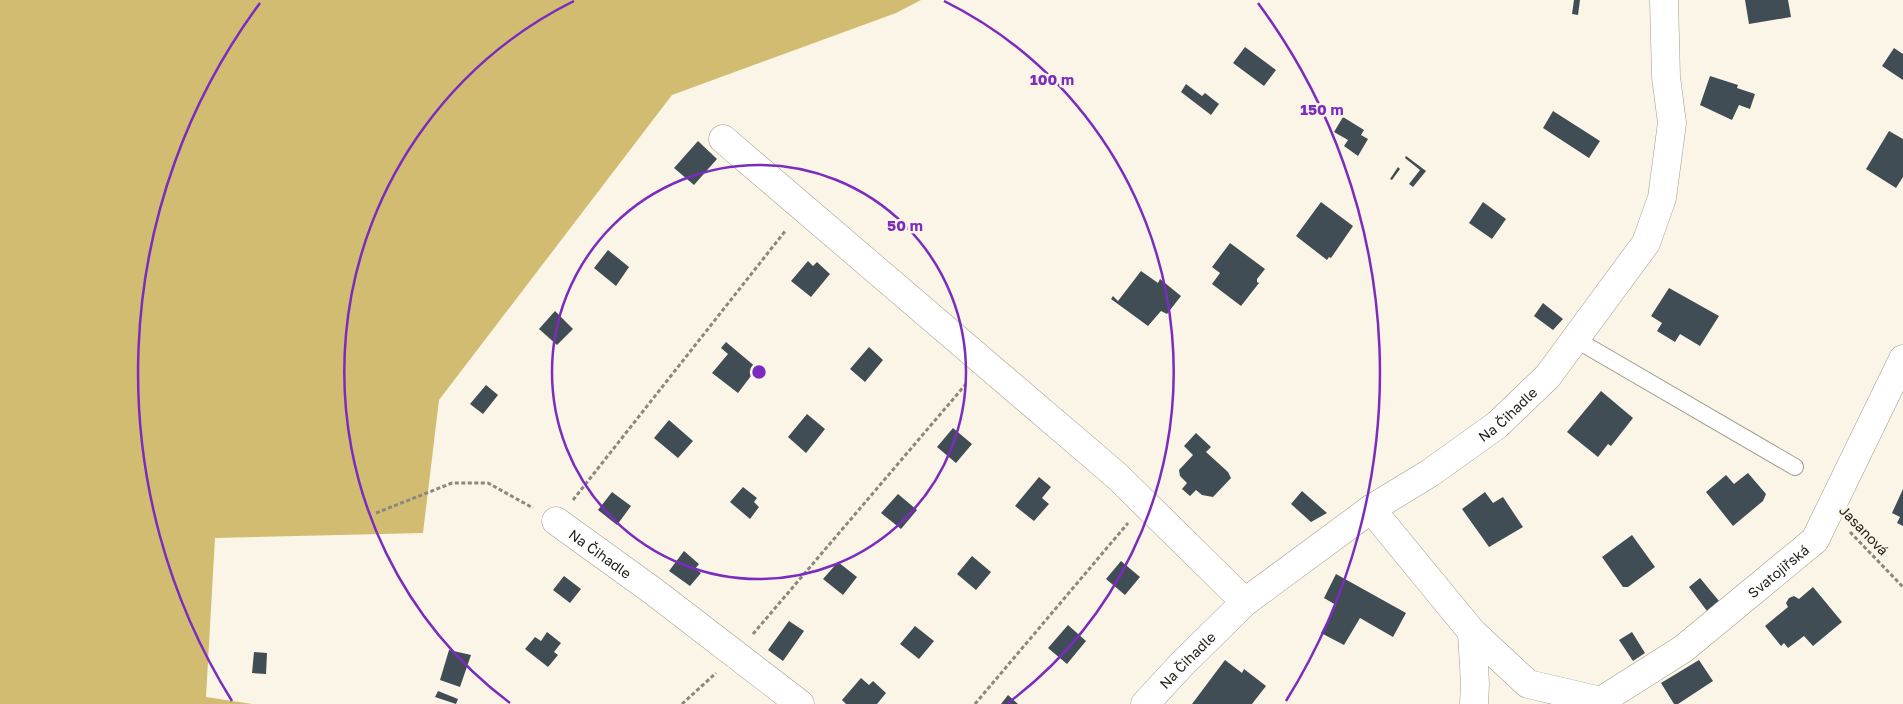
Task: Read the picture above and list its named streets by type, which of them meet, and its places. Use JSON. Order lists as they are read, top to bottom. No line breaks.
{"streets":{"street":["Na Čihadle","Svatojiřská"],"path":["Jasanová"]},"crossings":[["Na Čihadle","Svatojiřská"],["Jasanová","Svatojiřská"]],"rings":["100 m","150 m","50 m"]}
